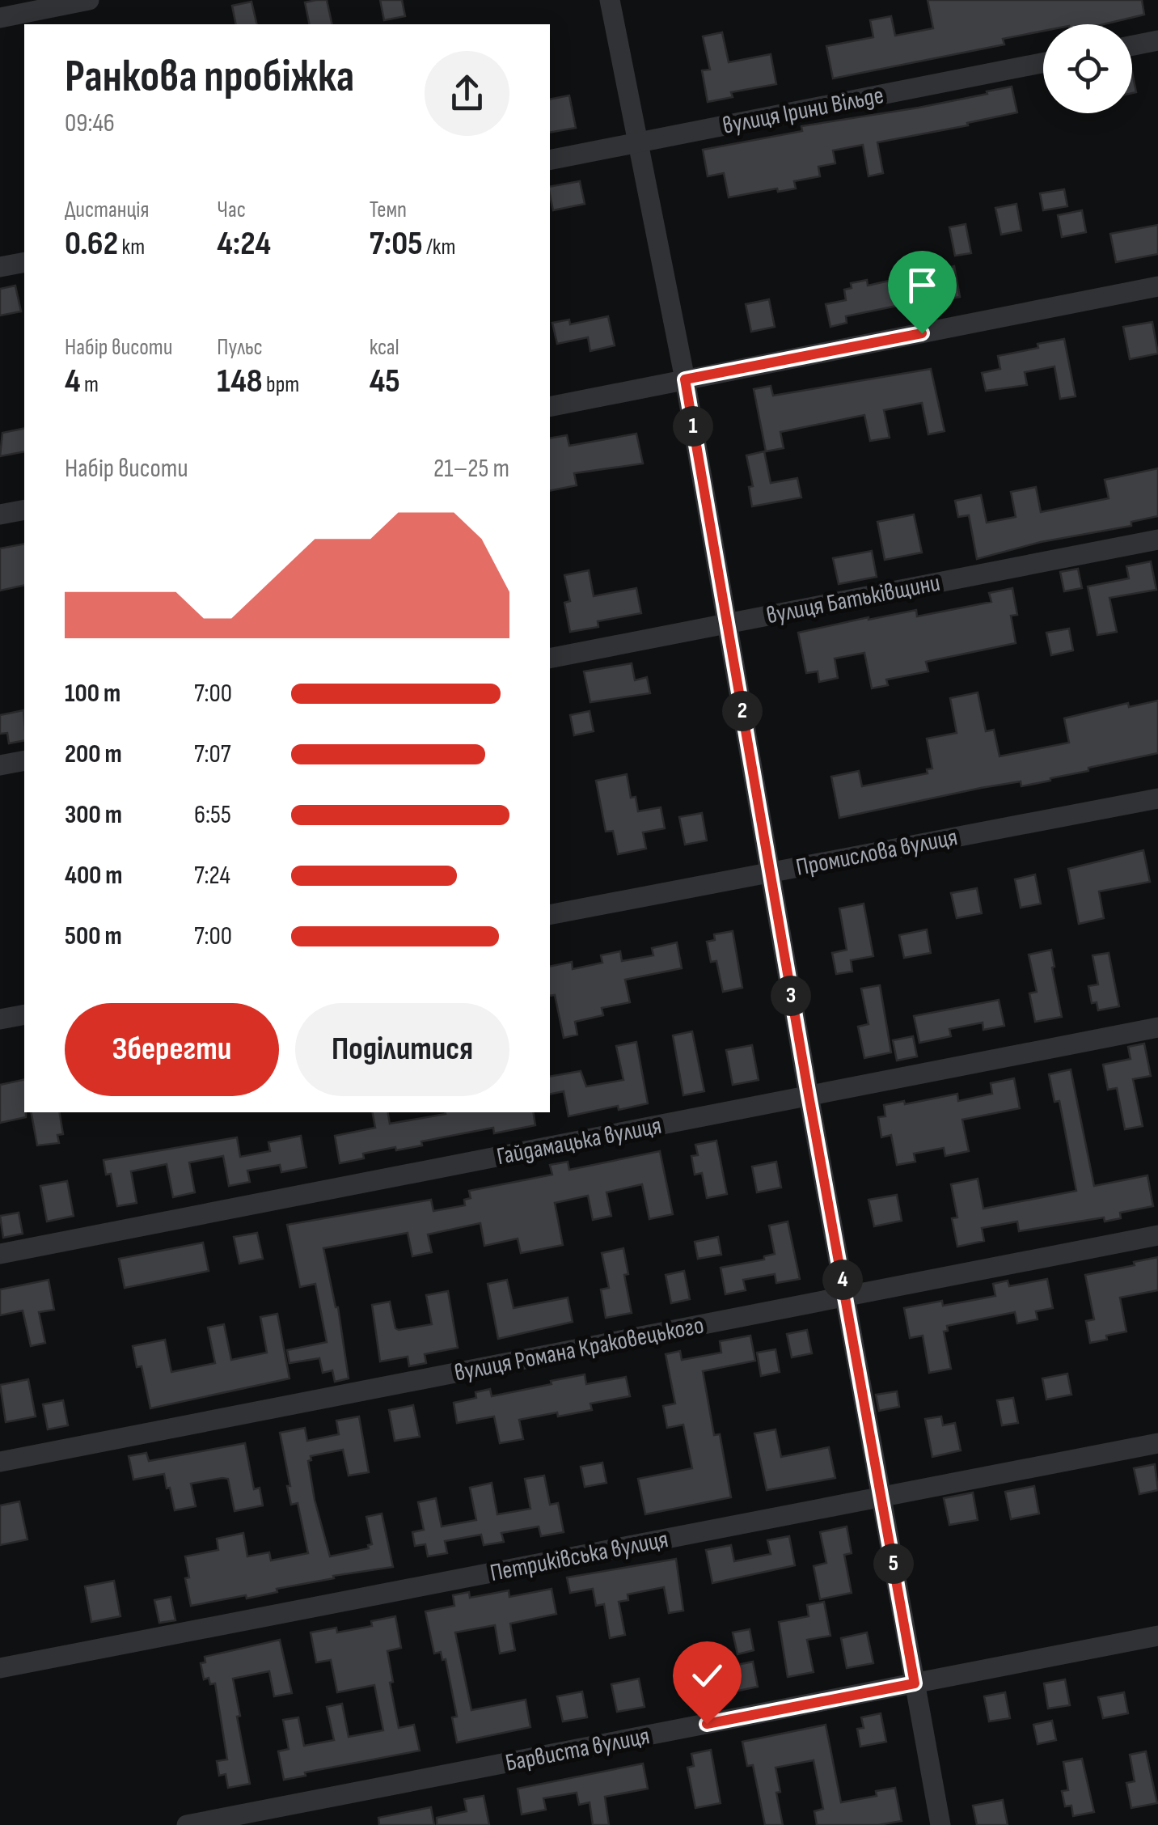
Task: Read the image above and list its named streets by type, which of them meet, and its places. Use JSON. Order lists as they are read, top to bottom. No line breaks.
{"streets":{"street":["вулиця Ірини Вільде","вулиця Батьківщини","Промислова вулиця","Гайдамацька вулиця","вулиця Романа Краковецького","Петриківська вулиця","Барвиста вулиця"]},"page":{"heading":["Ранкова пробіжка","09:46"],"stats":[["Дистанція","0.62 km"],["Час","4:24"],["Темп","7:05 /km"],["Набір висоти","4 m"],["Пульс","148 bpm"],["kcal","45"]],"pins":["1","2","3","4","5"],"chart":["Набір висоти","21–25 m"],"list":[{"name":"100 m","note":"7:00"},{"name":"200 m","note":"7:07"},{"name":"300 m","note":"6:55"},{"name":"400 m","note":"7:24"},{"name":"500 m","note":"7:00"}],"buttons":["Зберегти","Поділитися"]}}
